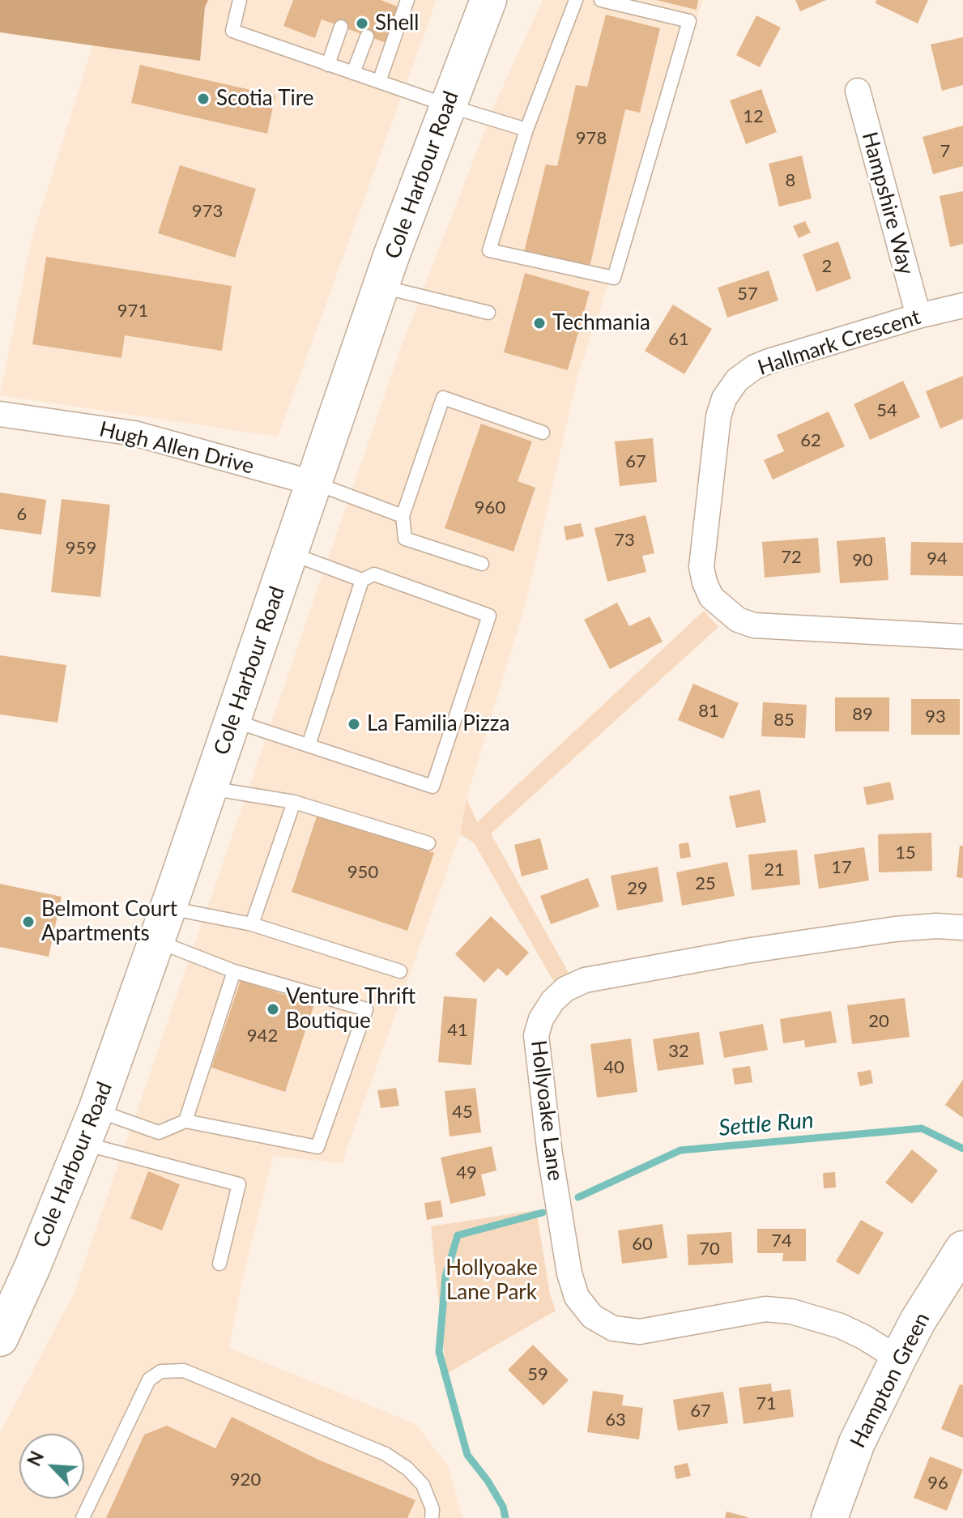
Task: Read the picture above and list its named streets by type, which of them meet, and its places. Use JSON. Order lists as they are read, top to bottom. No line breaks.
{"streets":{"main road":["Cole Harbour Road","Hampton Green"],"street":["Hampshire Way","Hallmark Crescent","Hugh Allen Drive","Hollyoake Lane"]},"crossings":[["Cole Harbour Road","Hugh Allen Drive"],["Hampshire Way","Hallmark Crescent"],["Hollyoake Lane","Hampton Green"]],"water":["Settle Run"],"parks":["Hollyoake Lane Park"],"places":["Shell","Scotia Tire","Techmania","La Familia Pizza","Belmont Court Apartments","Venture Thrift Boutique"],"house_numbers":["12","978","7","8","973","2","57","971","61","54","62","67","960","6","73","959","72","94","90","81","89","93","85","15","17","21","950","25","29","20","41","942","32","40","45","49","74","60","70","59","71","67","63","920","96"],"north":"top left"}
